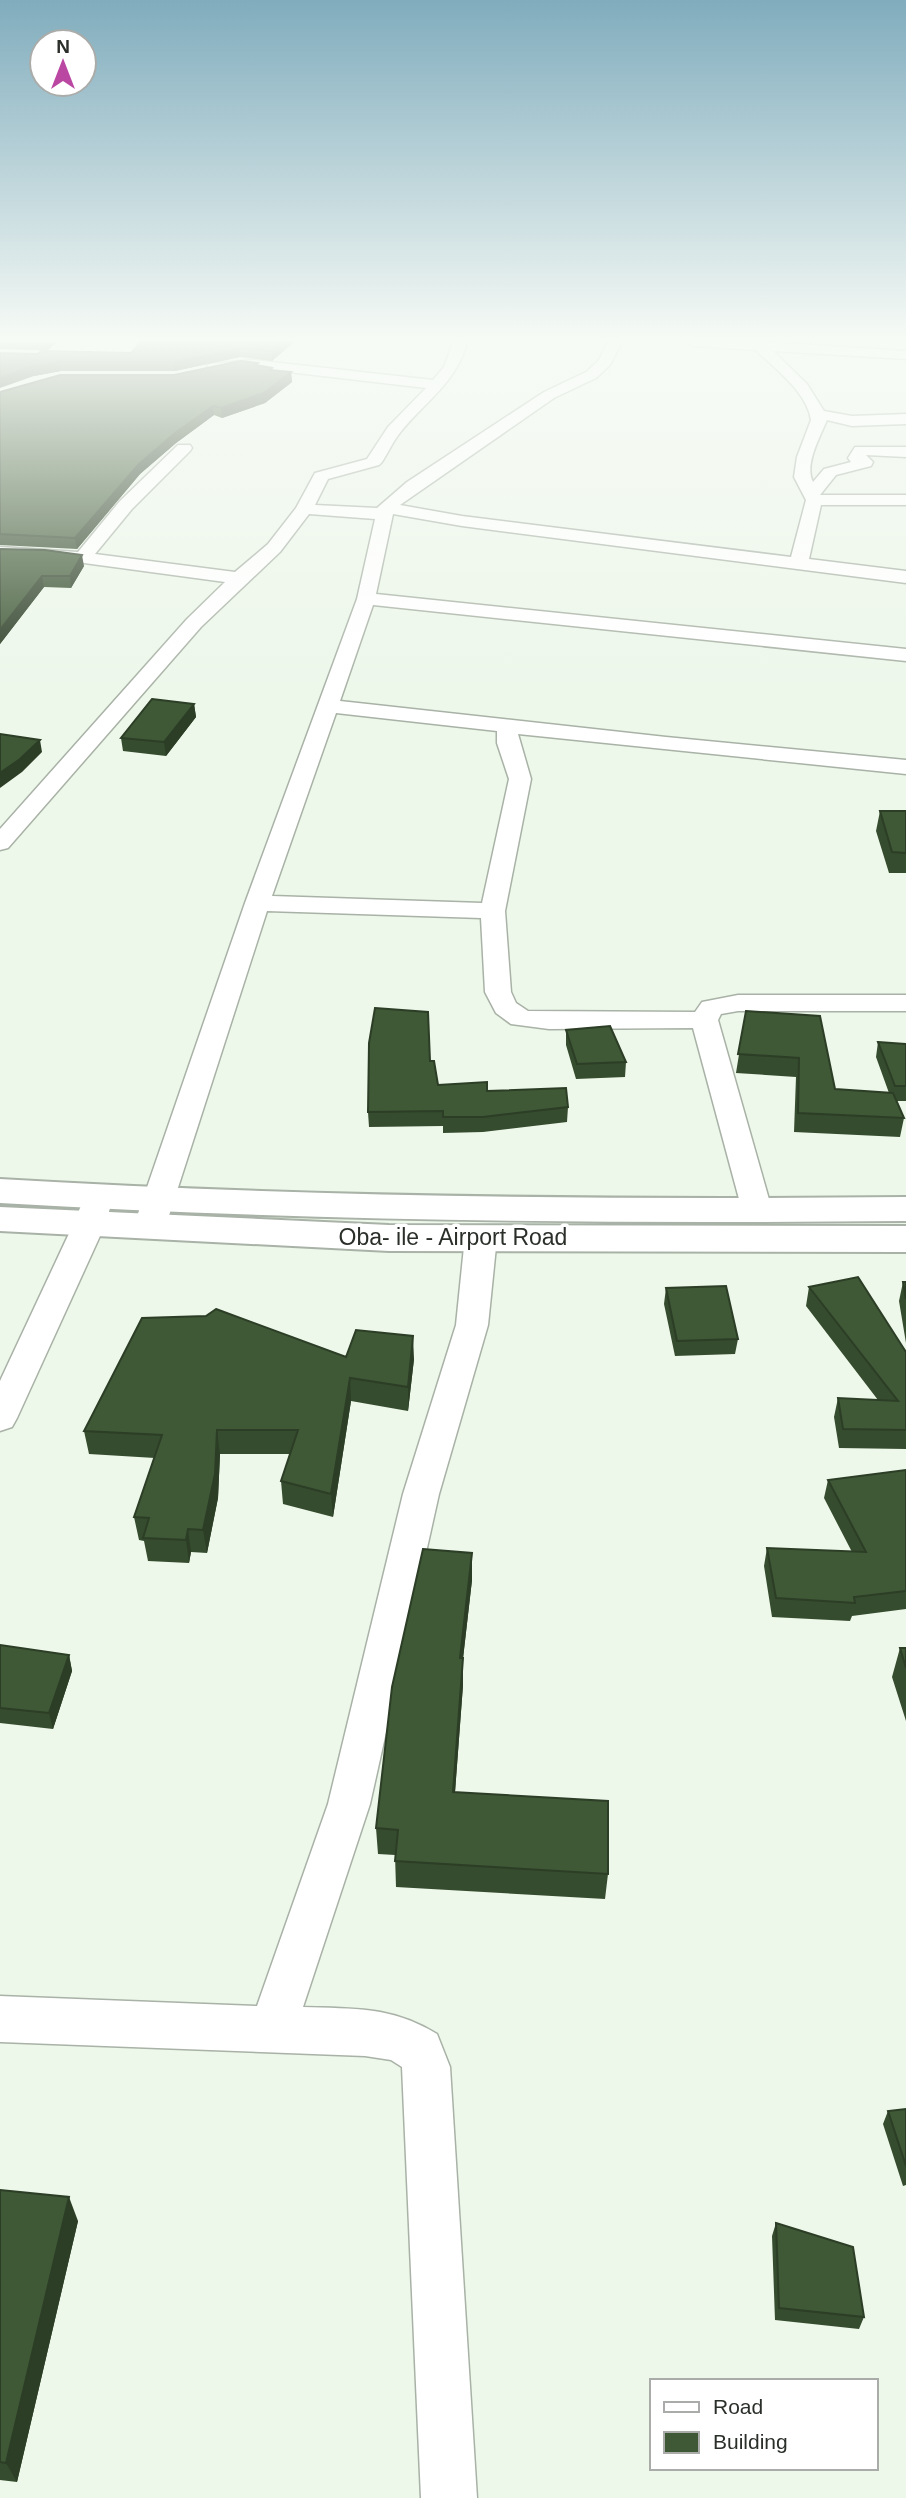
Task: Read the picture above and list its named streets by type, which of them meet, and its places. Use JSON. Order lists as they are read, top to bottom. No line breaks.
{"streets":{"main road":["Oba- ile - Airport Road"]},"legend":["Road","Building"],"north":"top"}
